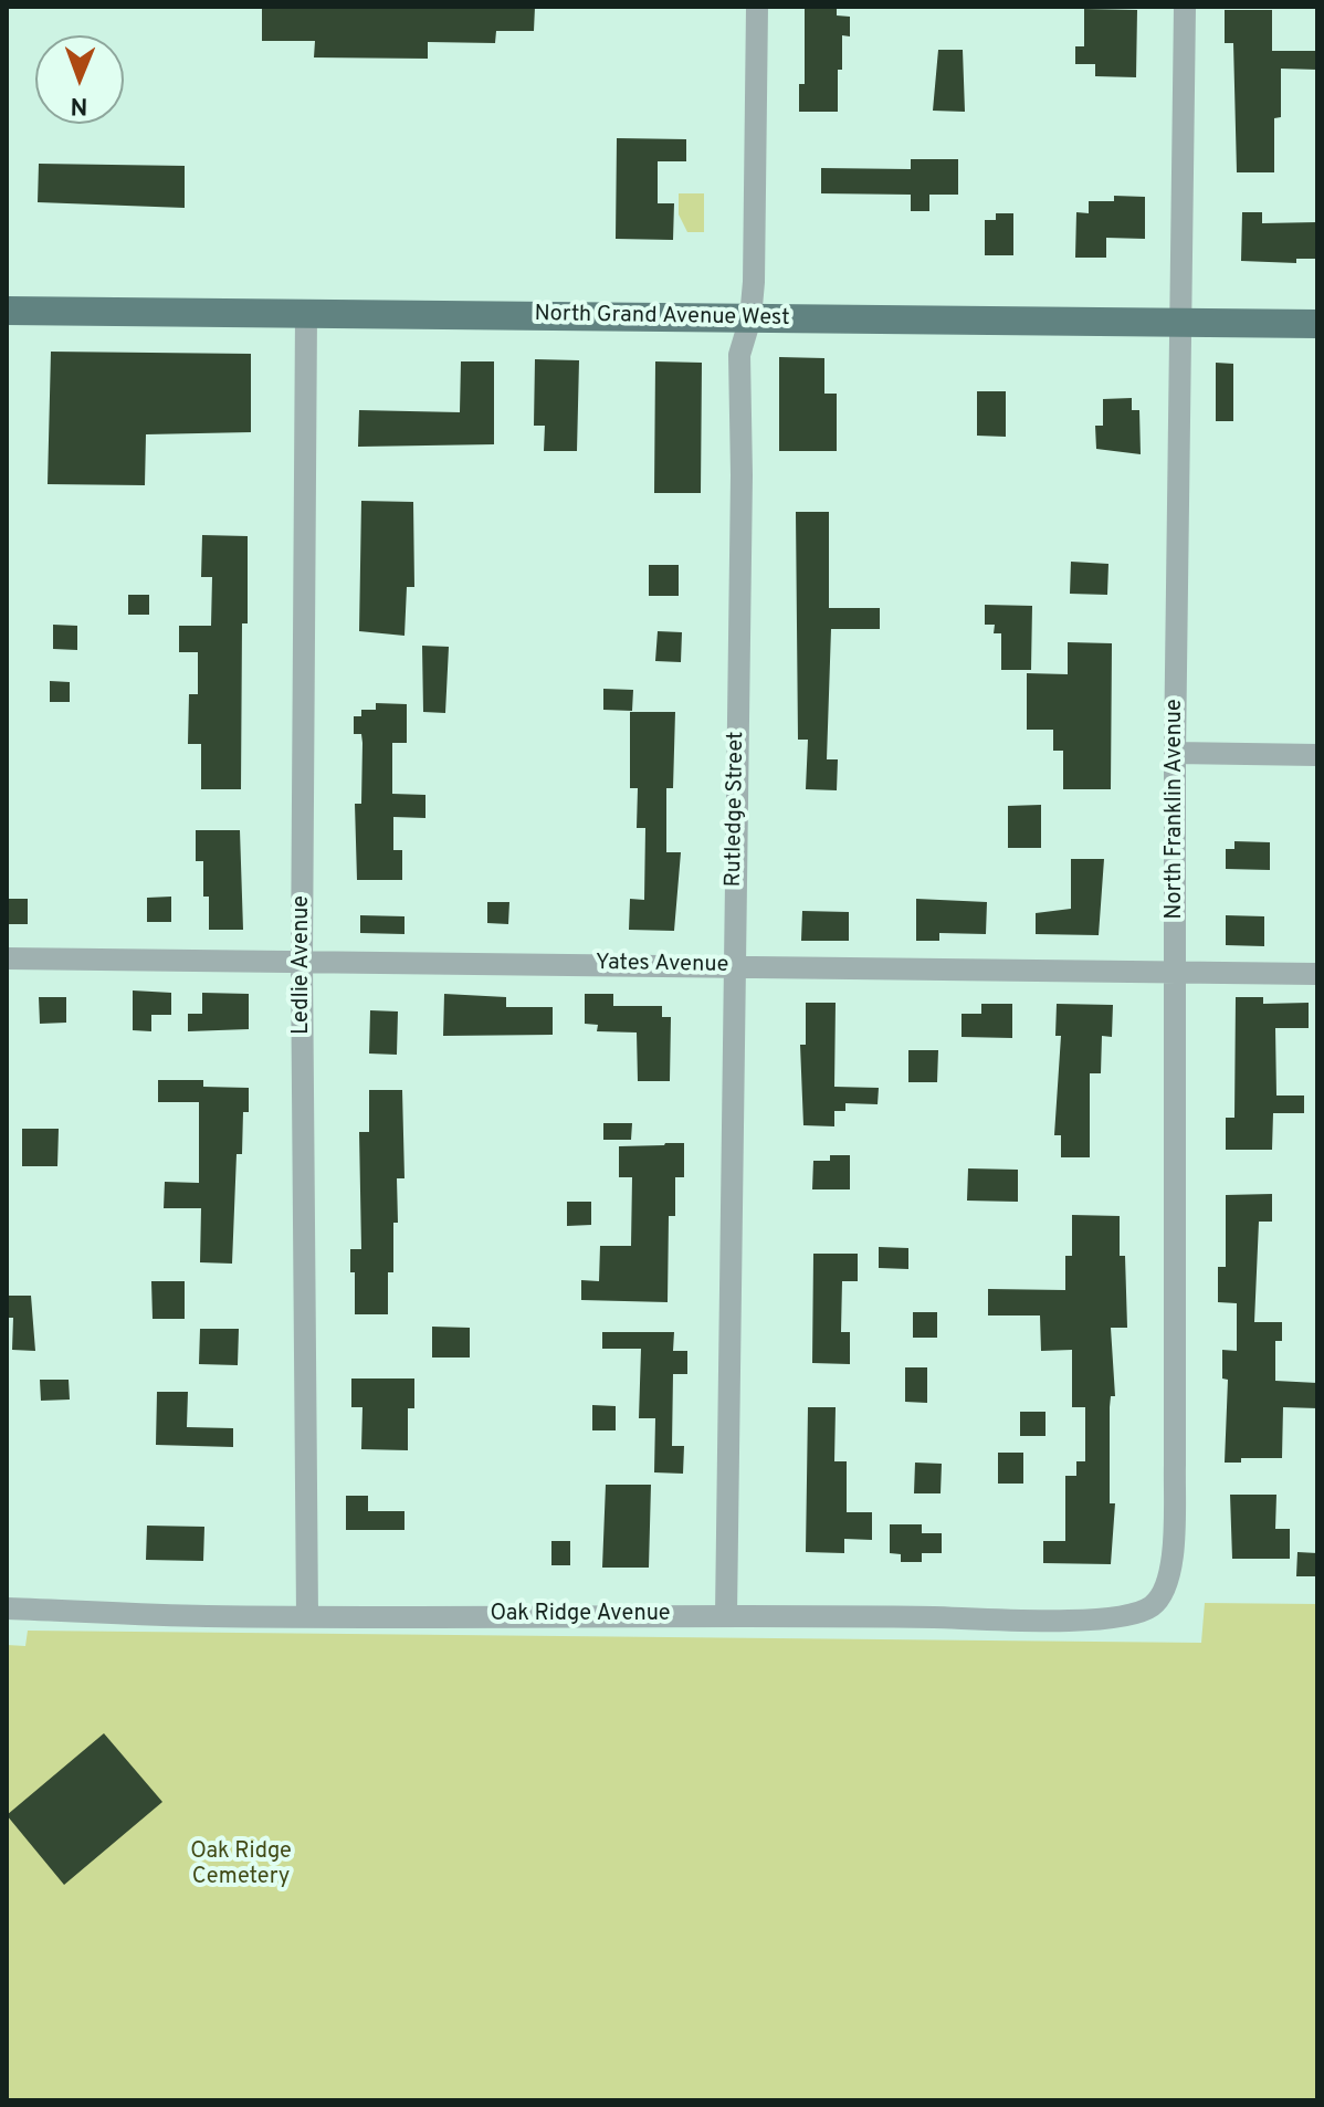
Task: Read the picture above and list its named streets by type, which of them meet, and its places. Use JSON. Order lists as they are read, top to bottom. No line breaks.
{"streets":{"main road":["North Grand Avenue West"],"street":["Rutledge Street","North Franklin Avenue","Ledlie Avenue","Yates Avenue","Oak Ridge Avenue"]},"crossings":[["North Grand Avenue West","Rutledge Street"],["North Grand Avenue West","North Franklin Avenue"],["North Grand Avenue West","Ledlie Avenue"],["Rutledge Street","Yates Avenue"],["Rutledge Street","Oak Ridge Avenue"],["North Franklin Avenue","Yates Avenue"],["North Franklin Avenue","Oak Ridge Avenue"],["Ledlie Avenue","Yates Avenue"],["Ledlie Avenue","Oak Ridge Avenue"]],"parks":["Oak Ridge Cemetery"],"north":"bottom"}
